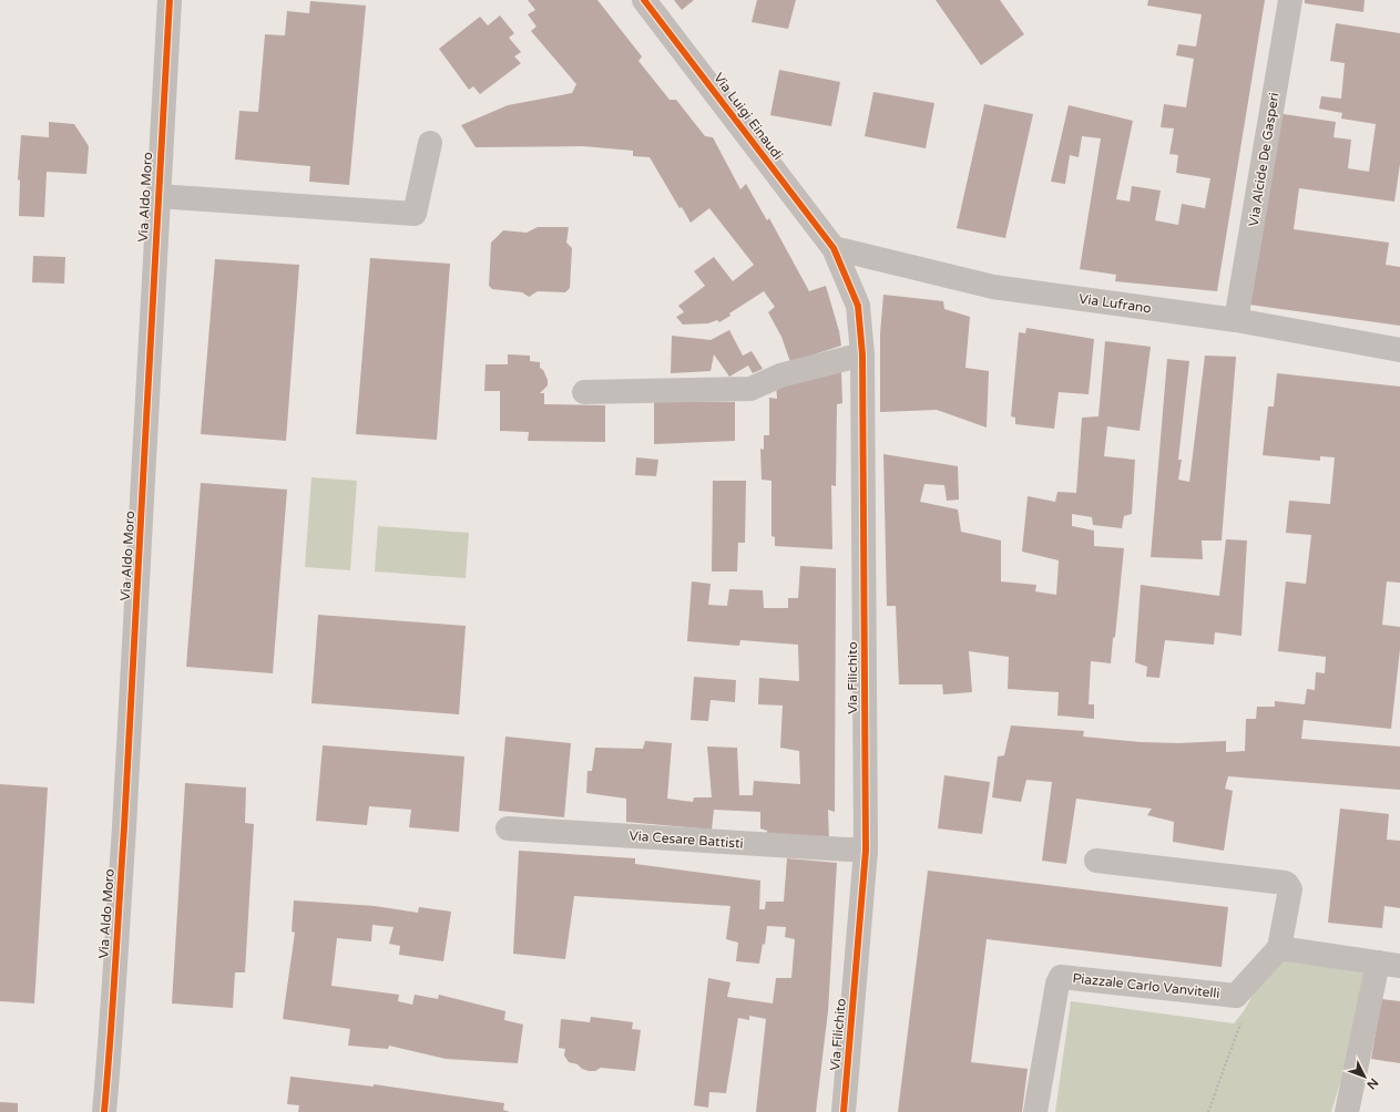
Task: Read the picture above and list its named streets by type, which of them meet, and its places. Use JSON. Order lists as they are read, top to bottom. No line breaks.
{"streets":{"street":["Via Luigi Einaudi","Via Alcide De Gasperi","Via Aldo Moro","Via Lufrano","Via Filichito","Via Cesare Battisti","Piazzale Carlo Vanvitelli"]},"crossings":[["Via Luigi Einaudi","Via Lufrano"],["Via Luigi Einaudi","Via Filichito"],["Via Alcide De Gasperi","Via Lufrano"],["Via Lufrano","Via Filichito"],["Via Filichito","Via Cesare Battisti"]],"north":"bottom right"}
